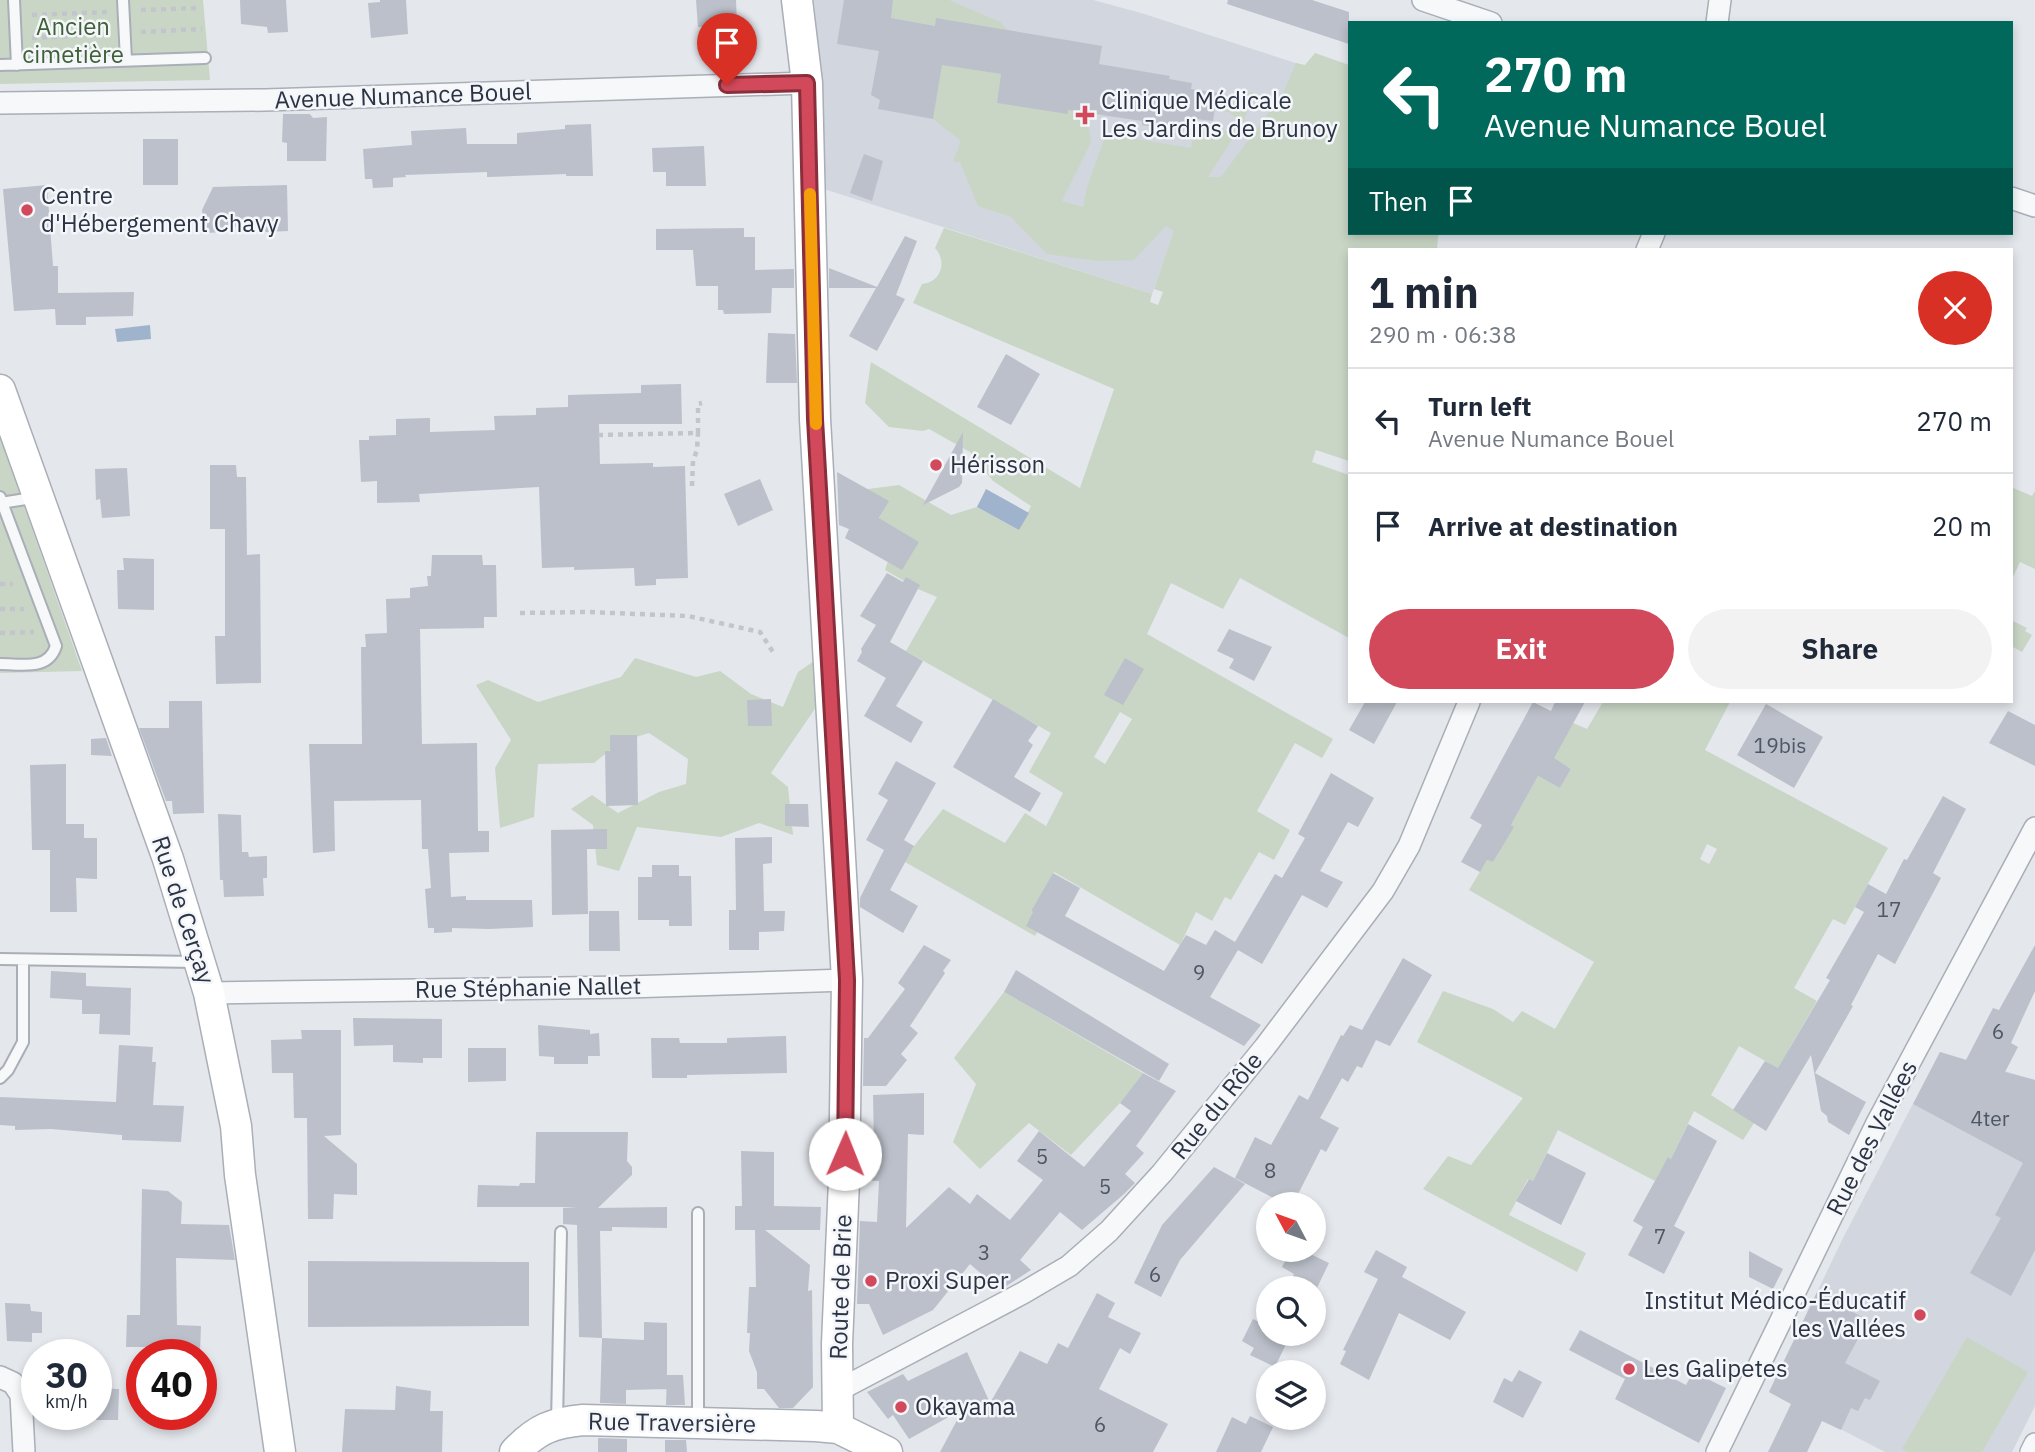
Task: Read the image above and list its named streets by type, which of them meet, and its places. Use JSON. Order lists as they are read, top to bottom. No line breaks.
{"streets":{"street":["Avenue Numance Bouel","Rue de Cerçay","Rue Stéphanie Nallet","Rue du Rôle","Rue des Vallées","Route de Brie","Rue Traversière"]},"crossings":[["Avenue Numance Bouel","Route de Brie"],["Rue de Cerçay","Rue Stéphanie Nallet"],["Rue Stéphanie Nallet","Route de Brie"],["Rue du Rôle","Route de Brie"],["Route de Brie","Rue Traversière"]],"parks":["Ancien cimetière"],"places":{"health":["Clinique Médicale Les Jardins de Brunoy"],"other":["Centre d'Hébergement Chavy","Hérisson","Proxi Super","Institut Médico-Éducatif les Vallées","Les Galipetes","Okayama"]},"house_numbers":["19bis","17","9","6","4ter","5","8","5","7","3","6","6"],"north":"top left","page":{"turn":["270 m","Avenue Numance Bouel"],"then":"Then","heading":["1 min","290 m · 06:38"],"list":[{"name":"Turn left","note":"Avenue Numance Bouel","value":"270 m"},{"name":"Arrive at destination","value":"20 m"}],"buttons":["Exit","Share"],"speed":"30 km/h","limit":"40"}}
